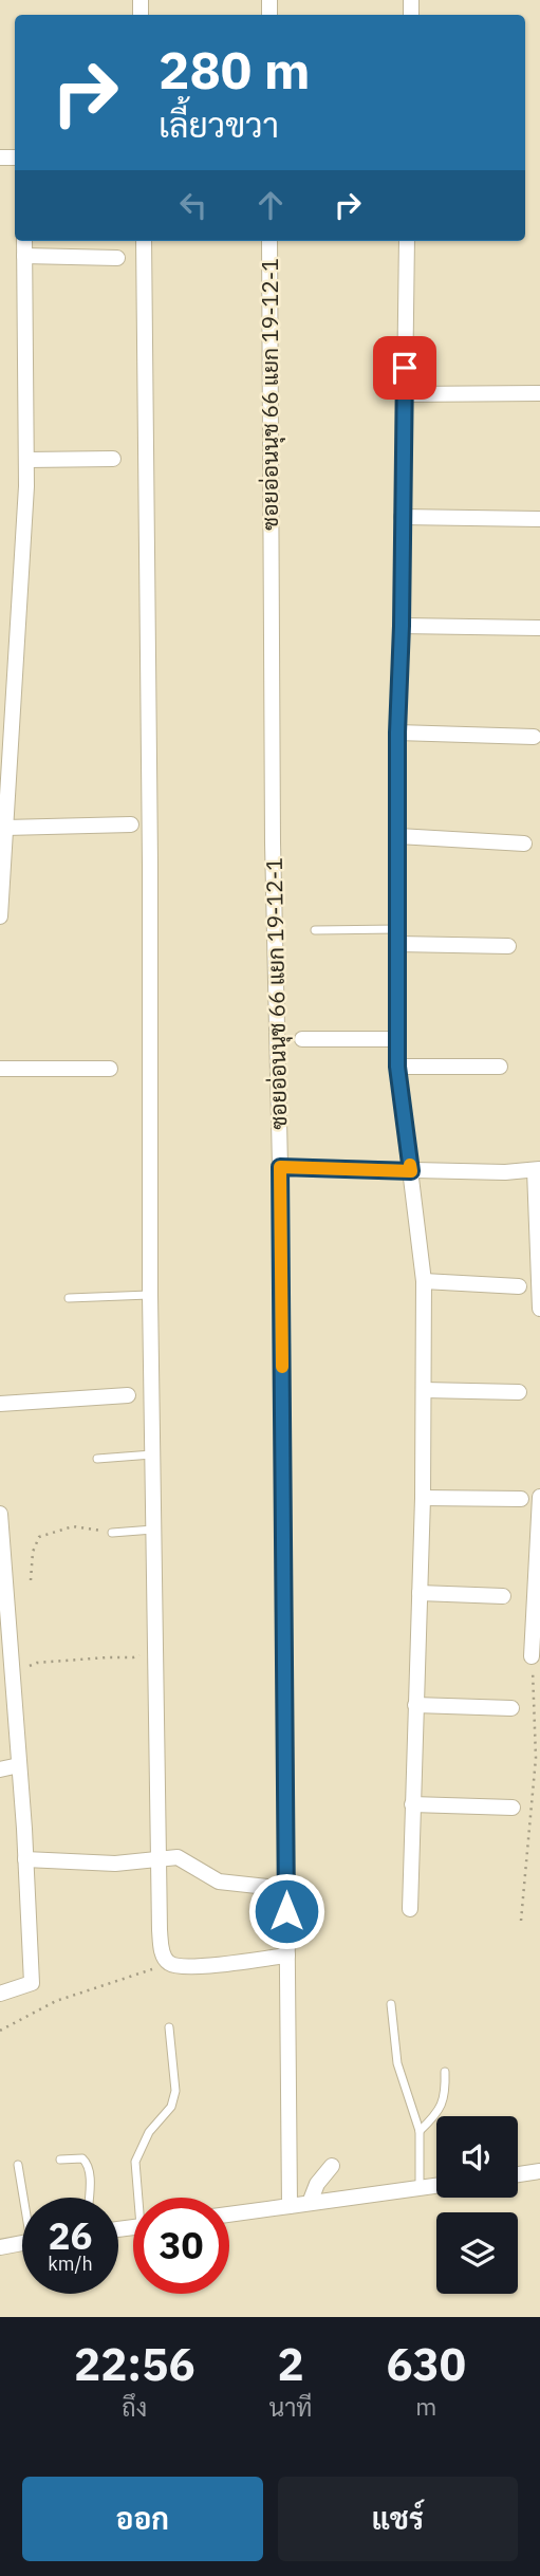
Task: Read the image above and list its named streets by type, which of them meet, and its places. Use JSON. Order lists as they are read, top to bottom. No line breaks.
{"streets":{"street":["ซอยอ่อนนุช 66 แยก 19-12-1"]},"page":{"turn":["280 m","เลี้ยวขวา"],"speed":"26 km/h","limit":"30","eta":["22:56","ถึง","2","นาที","630","m"],"buttons":["ออก","แชร์"]}}
